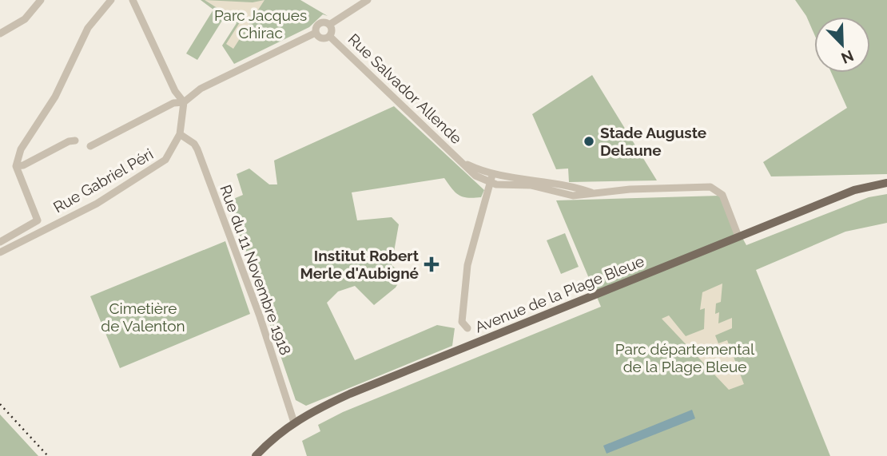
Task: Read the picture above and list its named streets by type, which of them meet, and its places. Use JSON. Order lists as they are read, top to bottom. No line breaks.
{"streets":{"main road":["Avenue de la Plage Bleue"],"street":["Rue Salvador Allende","Rue Gabriel Péri","Rue du 11 Novembre 1918"]},"crossings":[["Rue Salvador Allende","Avenue de la Plage Bleue"],["Rue Gabriel Péri","Rue du 11 Novembre 1918"],["Rue du 11 Novembre 1918","Avenue de la Plage Bleue"]],"parks":["Parc Jacques Chirac","Cimetière de Valenton","Parc départemental de la Plage Bleue"],"places":{"other":["Stade Auguste Delaune"],"health":["Institut Robert Merle d'Aubigné"]},"north":"bottom right"}
